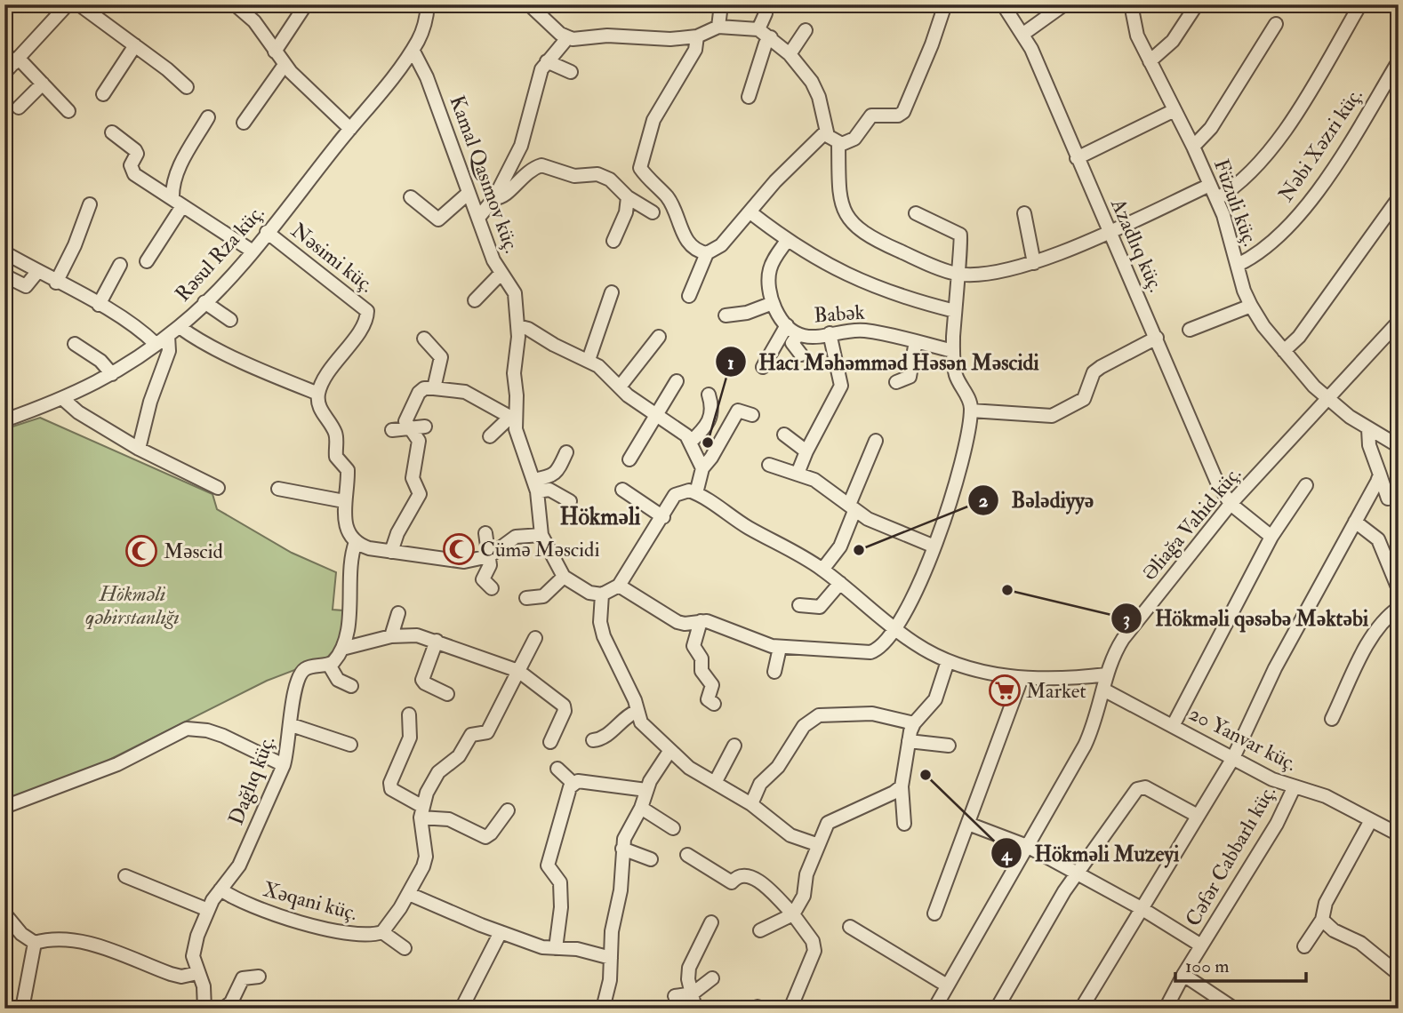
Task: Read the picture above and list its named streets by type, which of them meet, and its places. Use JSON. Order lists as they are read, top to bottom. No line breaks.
{"streets":{"street":["Nəbi Xəzri küç.","Kamal Qasımov küç.","Füzuli küç.","Azadlıq küç.","Rəsul Rza küç.","Nəsimi küç.","Babək","Əliağa Vahid küç.","20 Yanvar küç.","Dağlıq küç.","Cəfər Cabbarlı küç.","Xəqani küç."]},"crossings":[["Nəbi Xəzri küç.","Füzuli küç."],["Kamal Qasımov küç.","Rəsul Rza küç."],["Füzuli küç.","Əliağa Vahid küç."],["Azadlıq küç.","Əliağa Vahid küç."],["Rəsul Rza küç.","Nəsimi küç."],["Əliağa Vahid küç.","20 Yanvar küç."],["20 Yanvar küç.","Cəfər Cabbarlı küç."],["Dağlıq küç.","Xəqani küç."]],"districts":["Hökməli"],"parks":["Hökməli qəbirstanlığı"],"places":{"other":["Hacı Məhəmməd Həsən Məscidi","Bələdiyyə","Hökməli qəsəbə Məktəbi","Hökməli Muzeyi"],"mosque":["Cümə Məscidi","Məscid"],"supermarket":["Market"]},"scale_bar":"100 m"}
